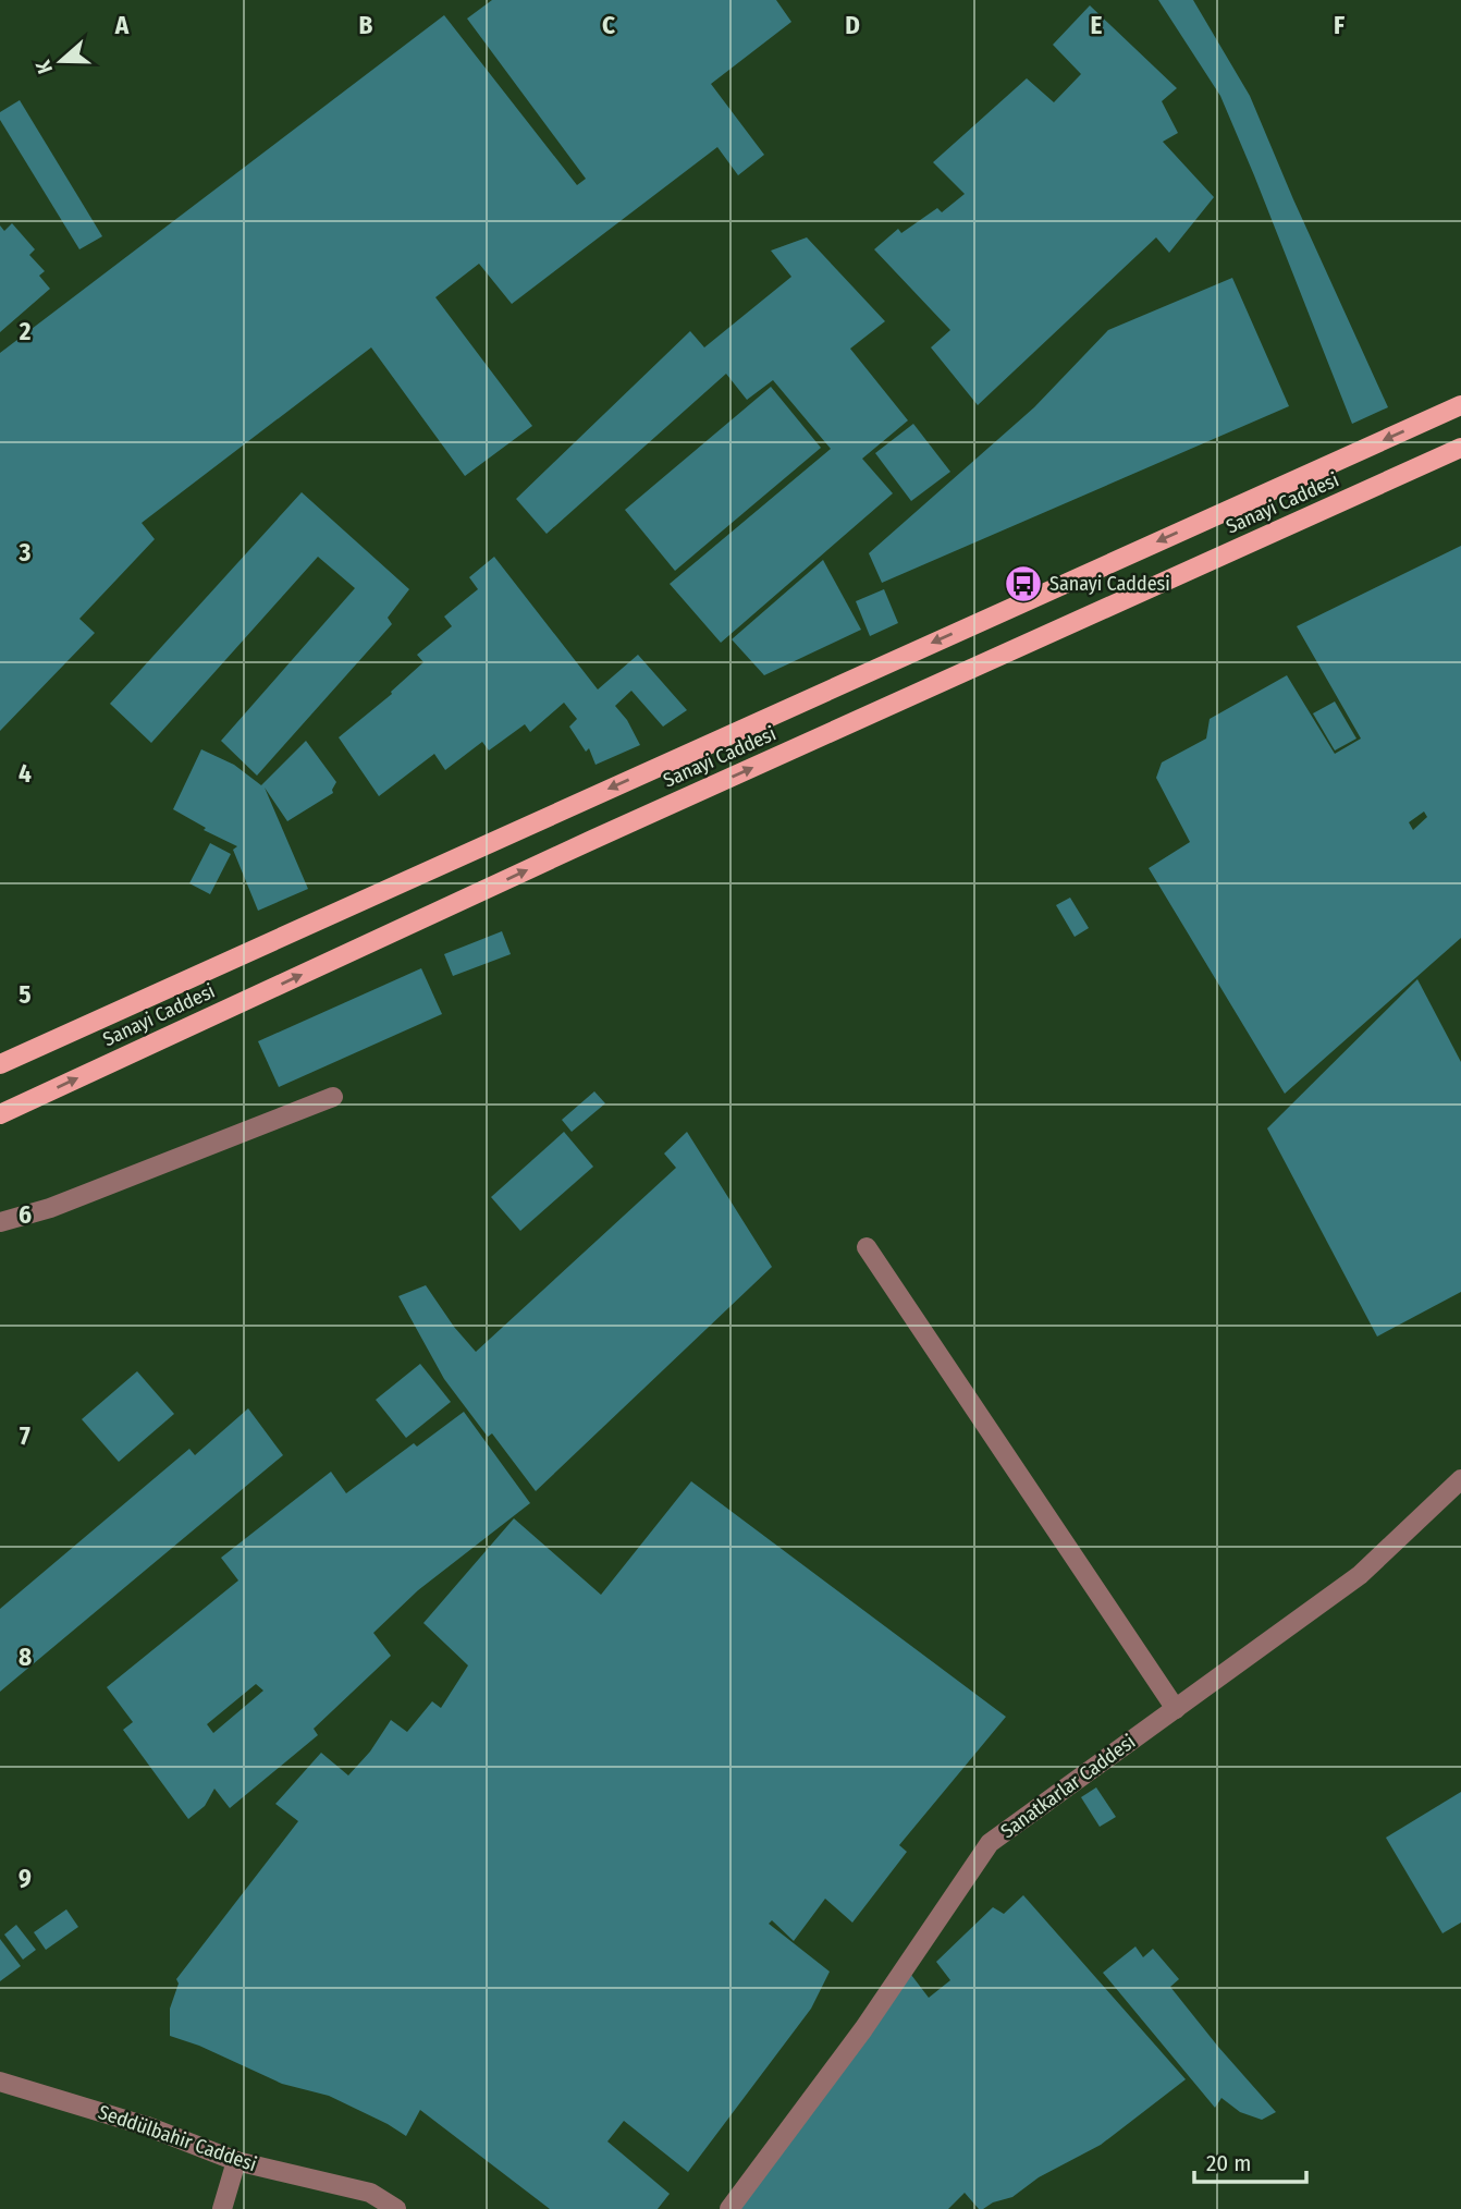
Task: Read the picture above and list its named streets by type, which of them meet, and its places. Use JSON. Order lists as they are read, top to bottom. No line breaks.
{"streets":{"main road":["Sanayi Caddesi"],"street":["Sanatkarlar Caddesi","Seddülbahir Caddesi"]},"places":{"bus stop":["Sanayi̇ Caddesi̇"]},"scale_bar":"20 m","north":"left","grid":{"columns":["A","B","C","D","E","F"],"rows":["2","3","4","5","6","7","8","9"]}}
